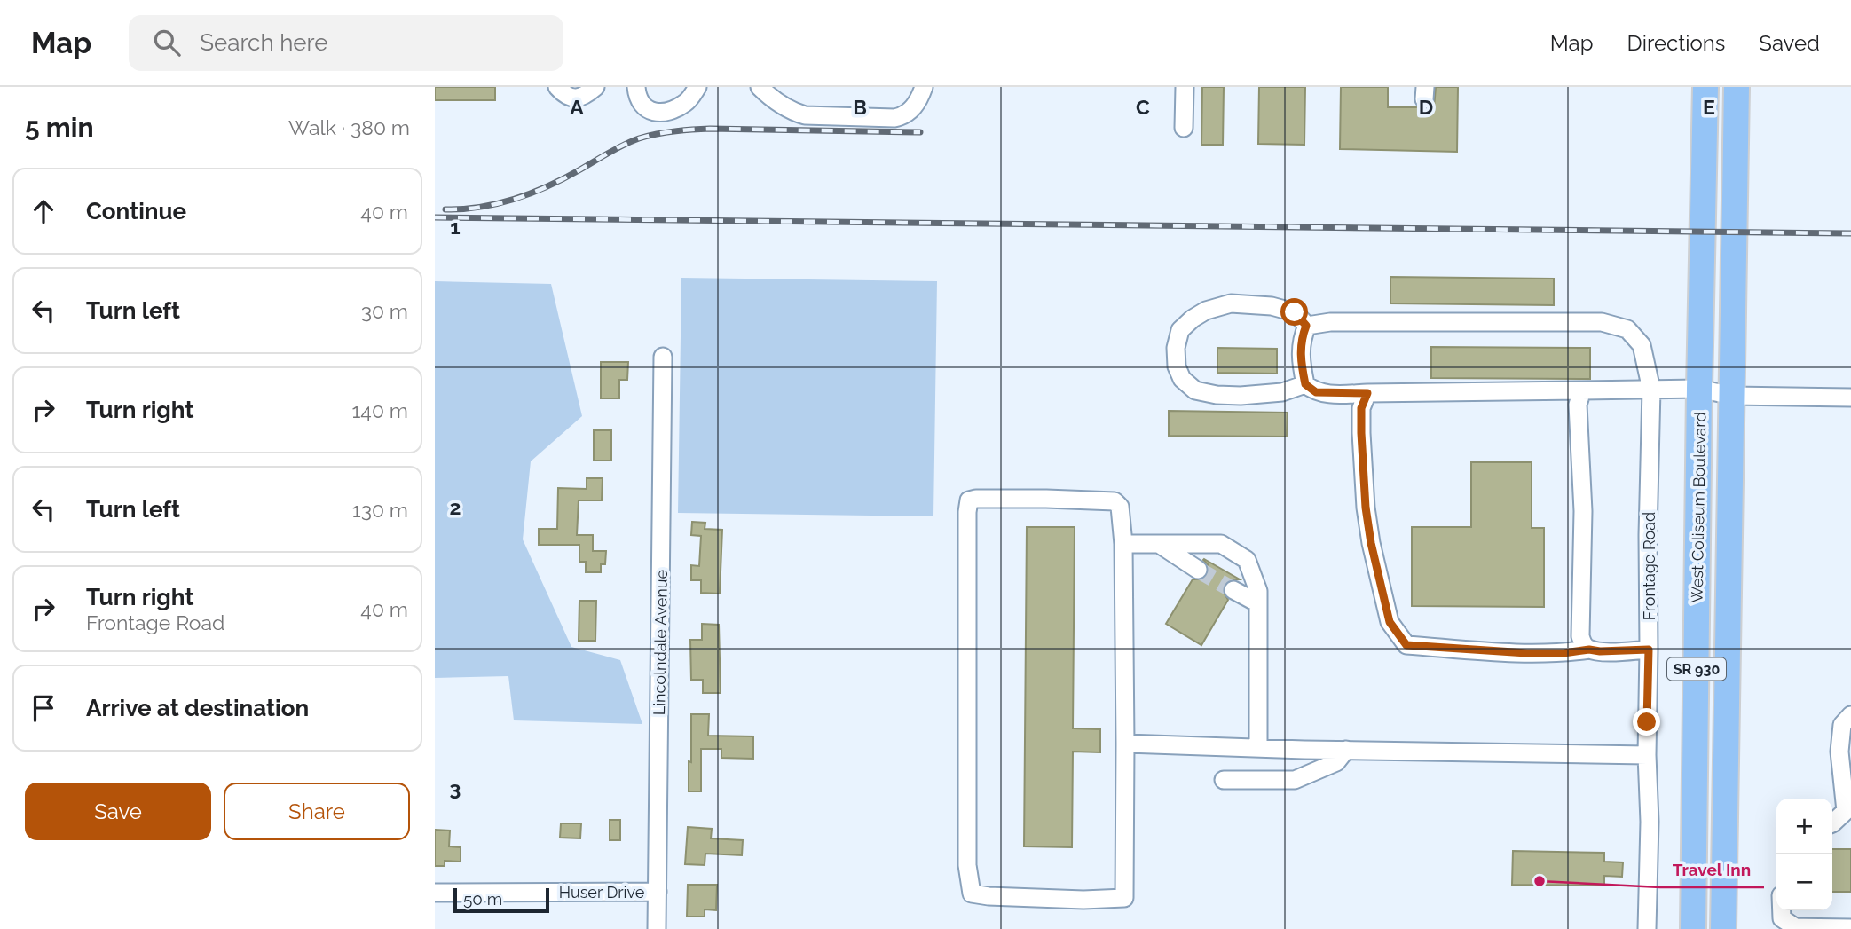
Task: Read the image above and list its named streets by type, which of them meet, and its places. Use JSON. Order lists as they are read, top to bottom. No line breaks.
{"streets":{"highway":["West Coliseum Boulevard","SR 930"],"street":["Frontage Road","Lincolndale Avenue","Huser Drive"]},"crossings":[["Lincolndale Avenue","Huser Drive"]],"places":["Travel Inn"],"scale_bar":"50 m","page":{"header":"Map","search":"Search here","nav":["Map","Directions","Saved"],"heading":["5 min","Walk · 380 m"],"list":[["Continue","40 m"],["Turn left","30 m"],["Turn right","140 m"],["Turn left","130 m"],["Turn right","Frontage Road","40 m"],"Arrive at destination"],"buttons":["Save","Share"],"map_buttons":["+","−"],"scale":"50 m"},"grid":{"columns":["A","B","C","D","E"],"rows":["1","2","3"]}}
